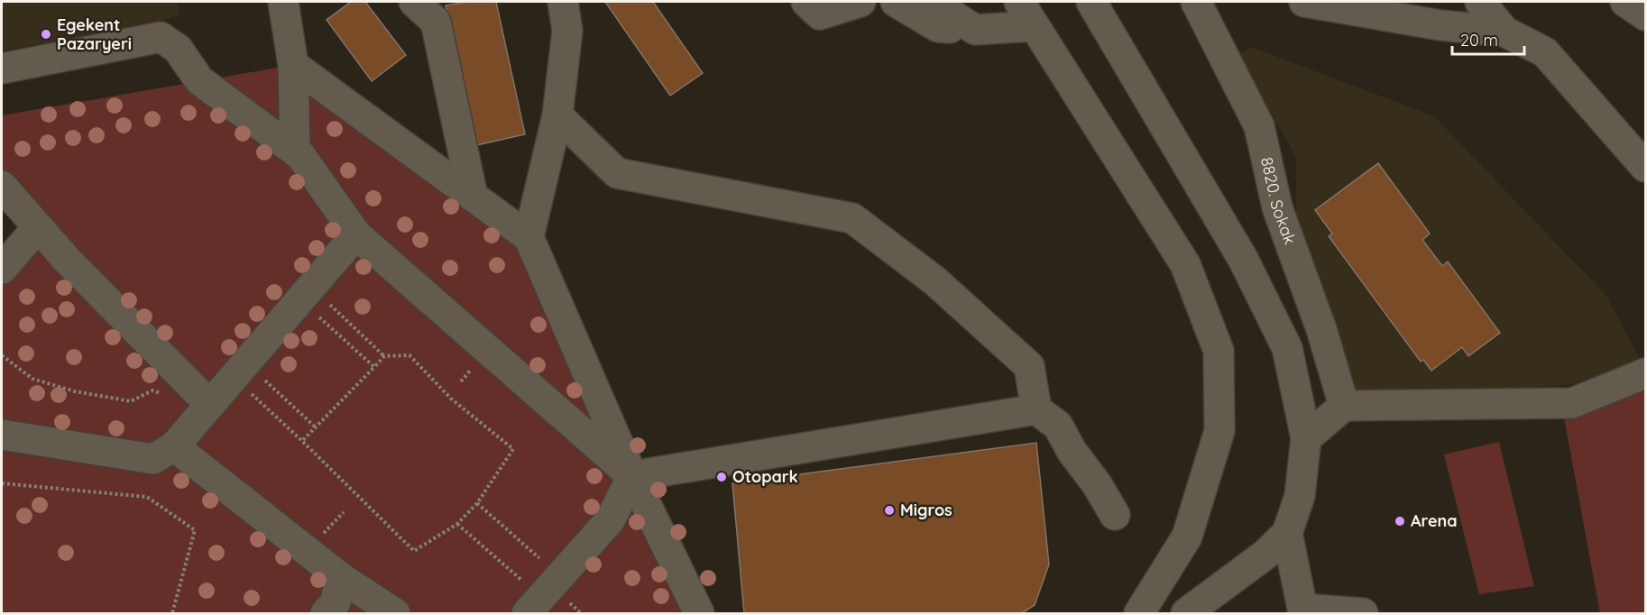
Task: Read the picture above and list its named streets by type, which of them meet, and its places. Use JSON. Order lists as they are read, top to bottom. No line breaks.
{"streets":{"street":["8820. Sokak"]},"places":["Egekent Pazaryeri","Otopark","Migros","Arena"],"scale_bar":"20 m"}
